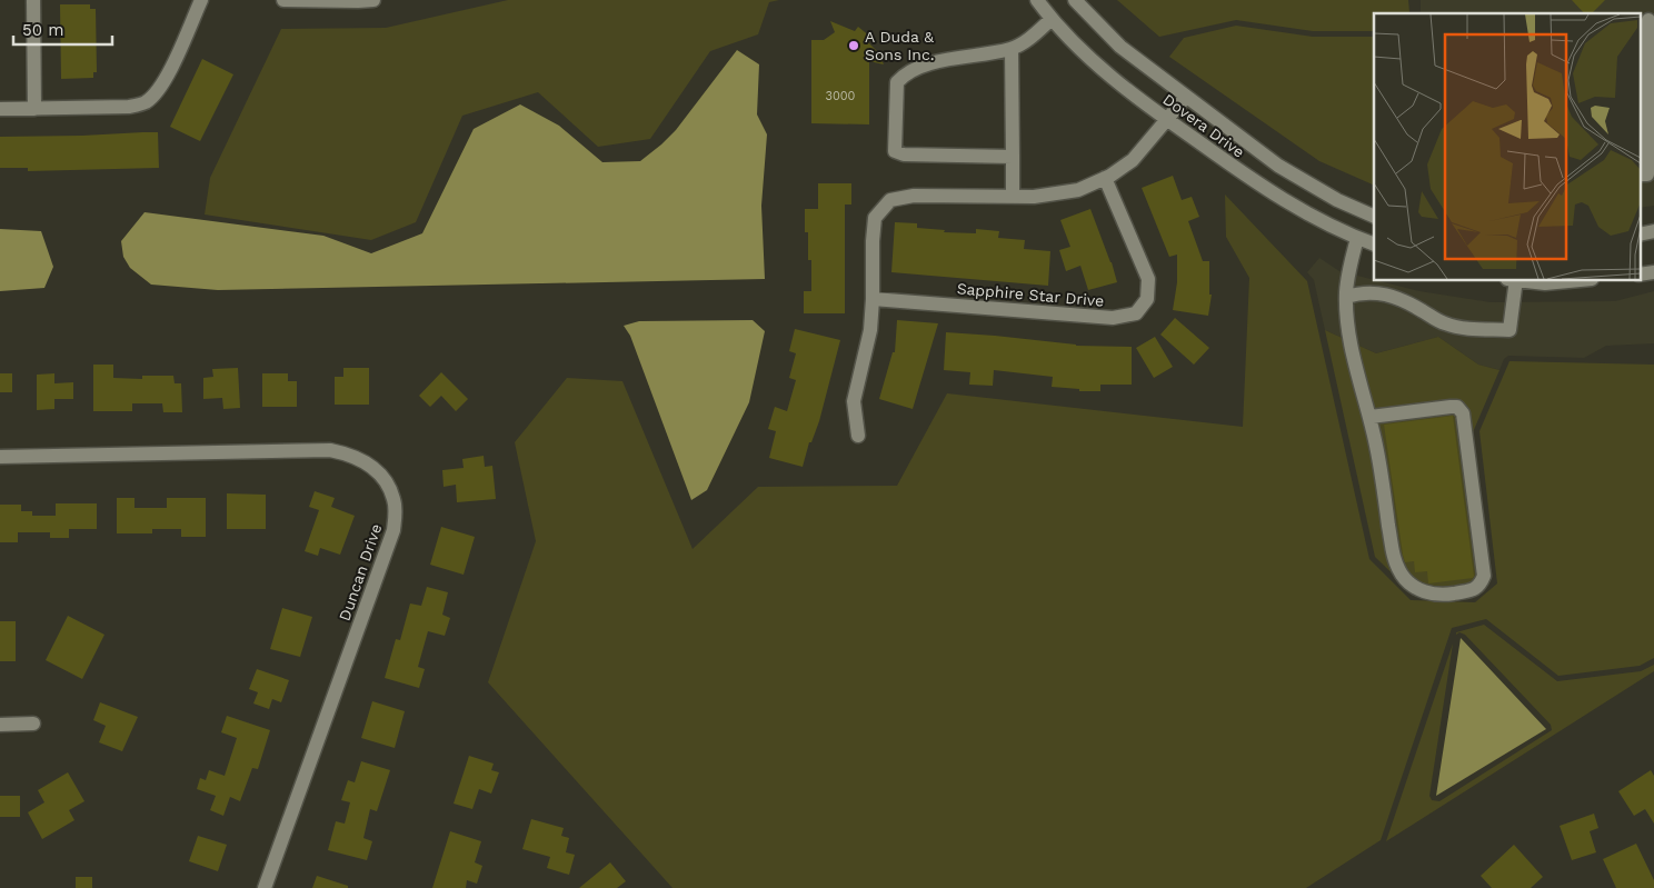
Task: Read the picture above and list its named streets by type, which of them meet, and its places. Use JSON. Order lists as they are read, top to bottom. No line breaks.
{"streets":{"street":["Dovera Drive","Sapphire Star Drive","Duncan Drive"]},"places":["A Duda & Sons Inc."],"house_numbers":["3000"],"scale_bar":"50 m"}
